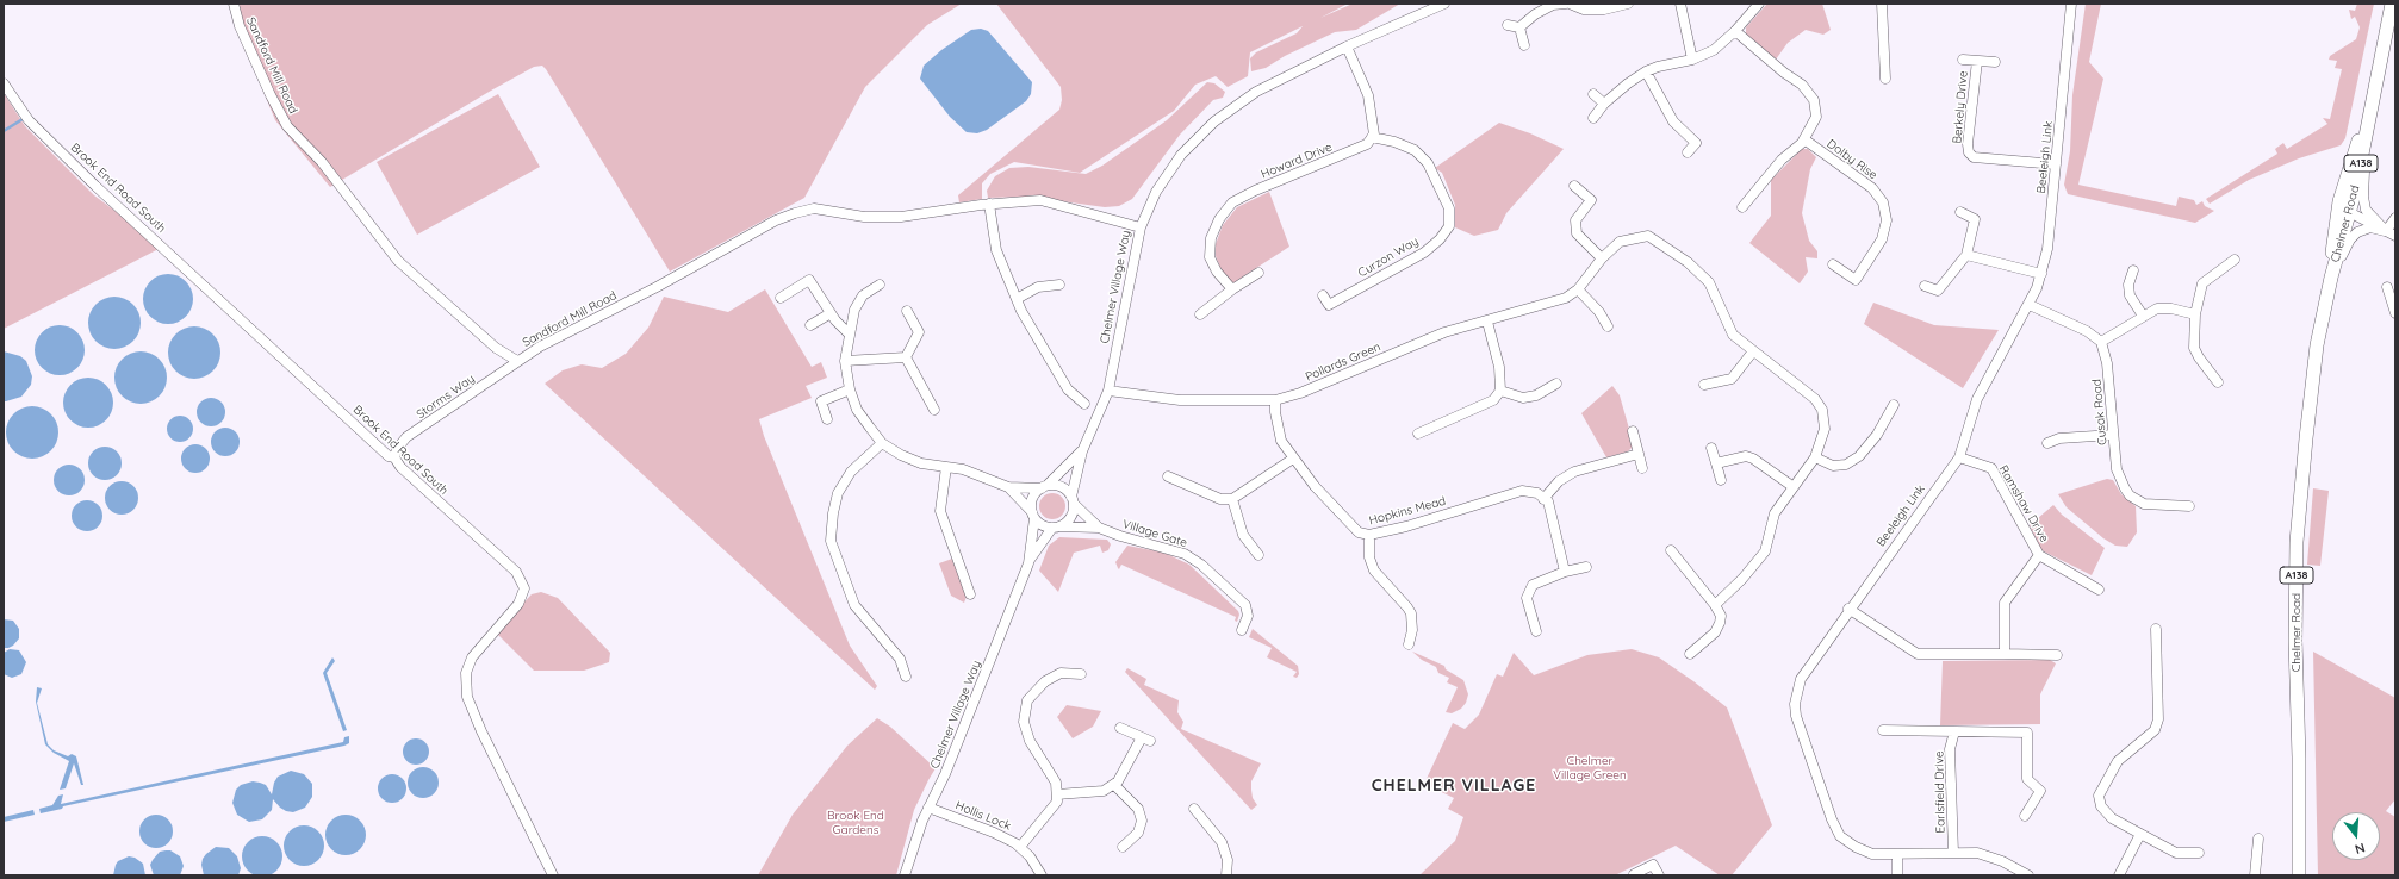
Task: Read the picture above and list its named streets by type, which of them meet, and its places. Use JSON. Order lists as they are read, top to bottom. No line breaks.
{"streets":{"main road":["A138","Chelmer Road"],"street":["Sandford Mill Road","Berkely Drive","Beeleigh Link","Dolby Rise","Howard Drive","Brook End Road South","Curzon Way","Chelmer Village Way","Pollards Green","Storms Way","Cusak Road","Ramshaw Drive","Hopkins Mead","Village Gate","Earlsfield Drive","Hollis Lock"]},"crossings":[["Sandford Mill Road","Chelmer Village Way"],["Sandford Mill Road","Storms Way"],["Berkely Drive","Beeleigh Link"],["Beeleigh Link","Ramshaw Drive"],["Beeleigh Link","Earlsfield Drive"],["Howard Drive","Curzon Way"],["Brook End Road South","Storms Way"],["Chelmer Village Way","Pollards Green"],["Chelmer Village Way","Village Gate"],["Chelmer Village Way","Hollis Lock"],["Pollards Green","Hopkins Mead"]],"districts":["CHELMER VILLAGE"],"parks":["Chelmer Village Green","Brook End Gardens"],"north":"bottom"}
